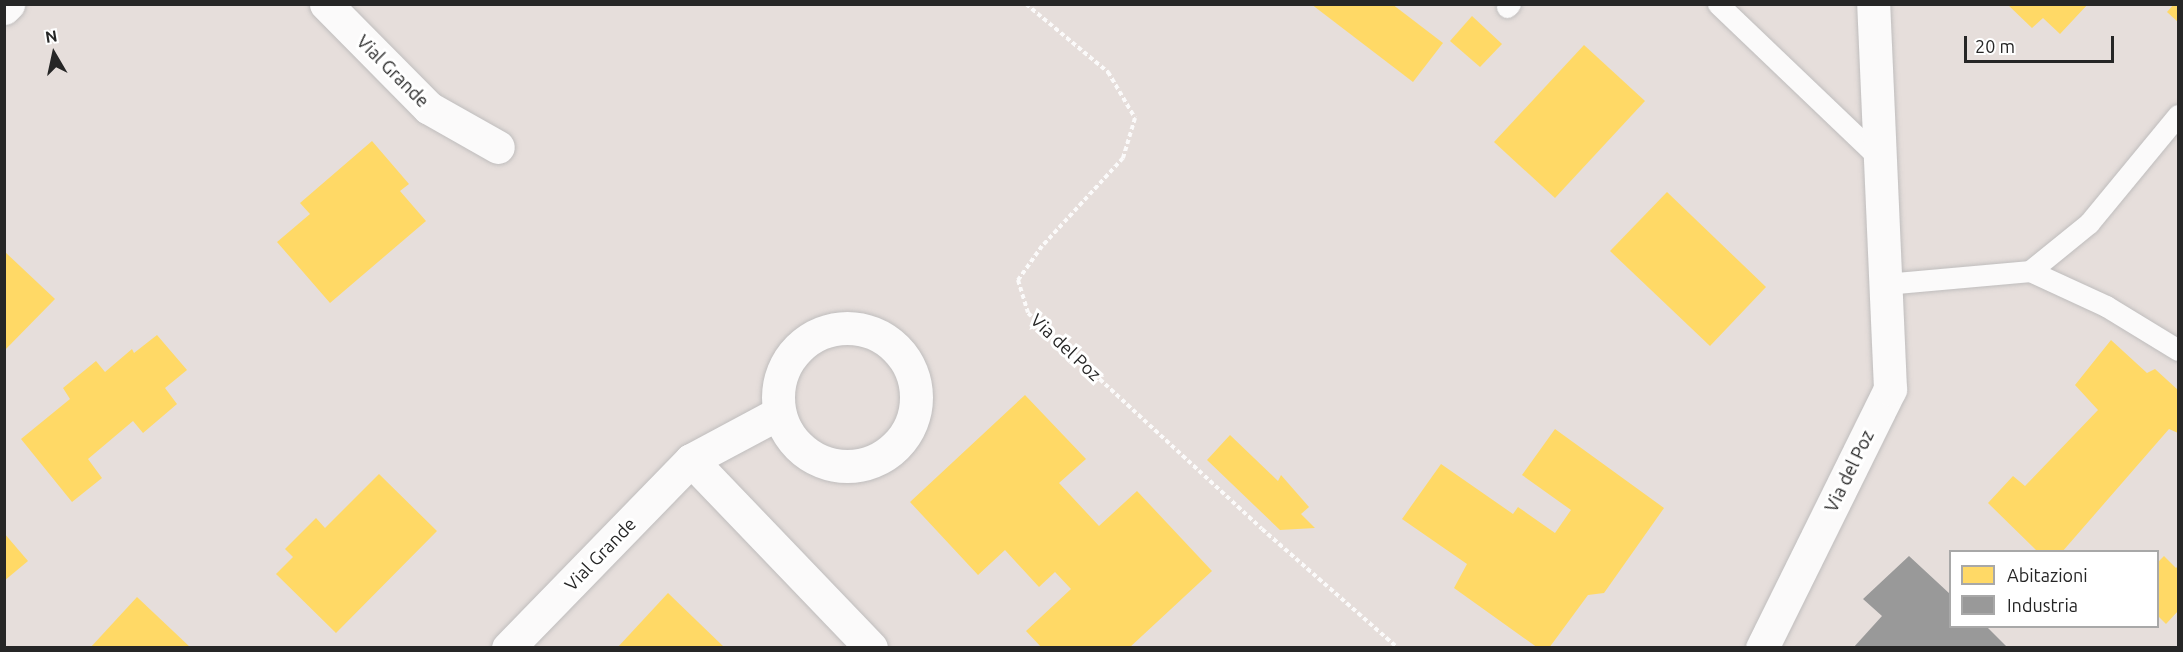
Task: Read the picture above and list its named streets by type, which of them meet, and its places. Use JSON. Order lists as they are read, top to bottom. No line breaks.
{"streets":{"street":["Vial Grande","Via del Poz"]},"legend":["Abitazioni","Industria"],"scale_bar":"20 m","north":"top"}
